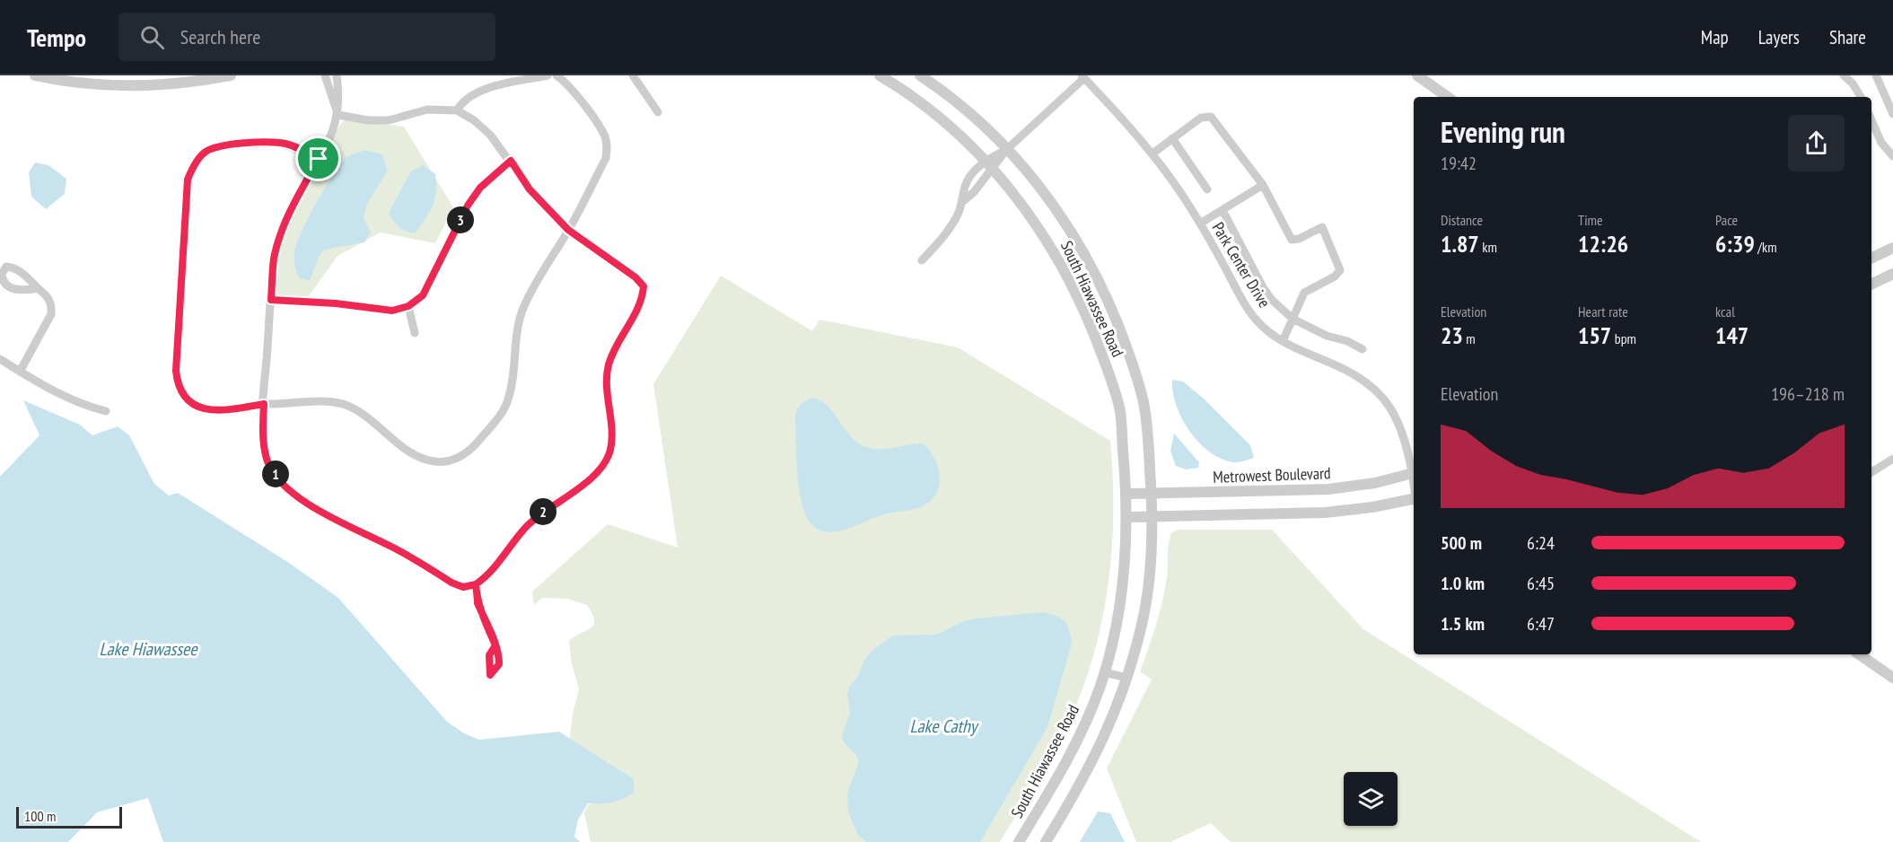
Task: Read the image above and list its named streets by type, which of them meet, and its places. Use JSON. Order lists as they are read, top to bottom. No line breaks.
{"streets":{"street":["Park Center Drive","South Hiawassee Road","Metrowest Boulevard"]},"crossings":[["South Hiawassee Road","Metrowest Boulevard"]],"water":["Lake Hiawassee","Lake Cathy"],"scale_bar":"100 m","page":{"header":"Tempo","search":"Search here","nav":["Map","Layers","Share"],"heading":["Evening run","19:42"],"stats":[["Distance","1.87 km"],["Time","12:26"],["Pace","6:39 /km"],["Elevation","23 m"],["Heart rate","157 bpm"],["kcal","147"]],"pins":["3","1","2"],"chart":["Elevation","196–218 m"],"list":[{"name":"500 m","note":"6:24"},{"name":"1.0 km","note":"6:45"},{"name":"1.5 km","note":"6:47"}],"scale":"100 m"}}
